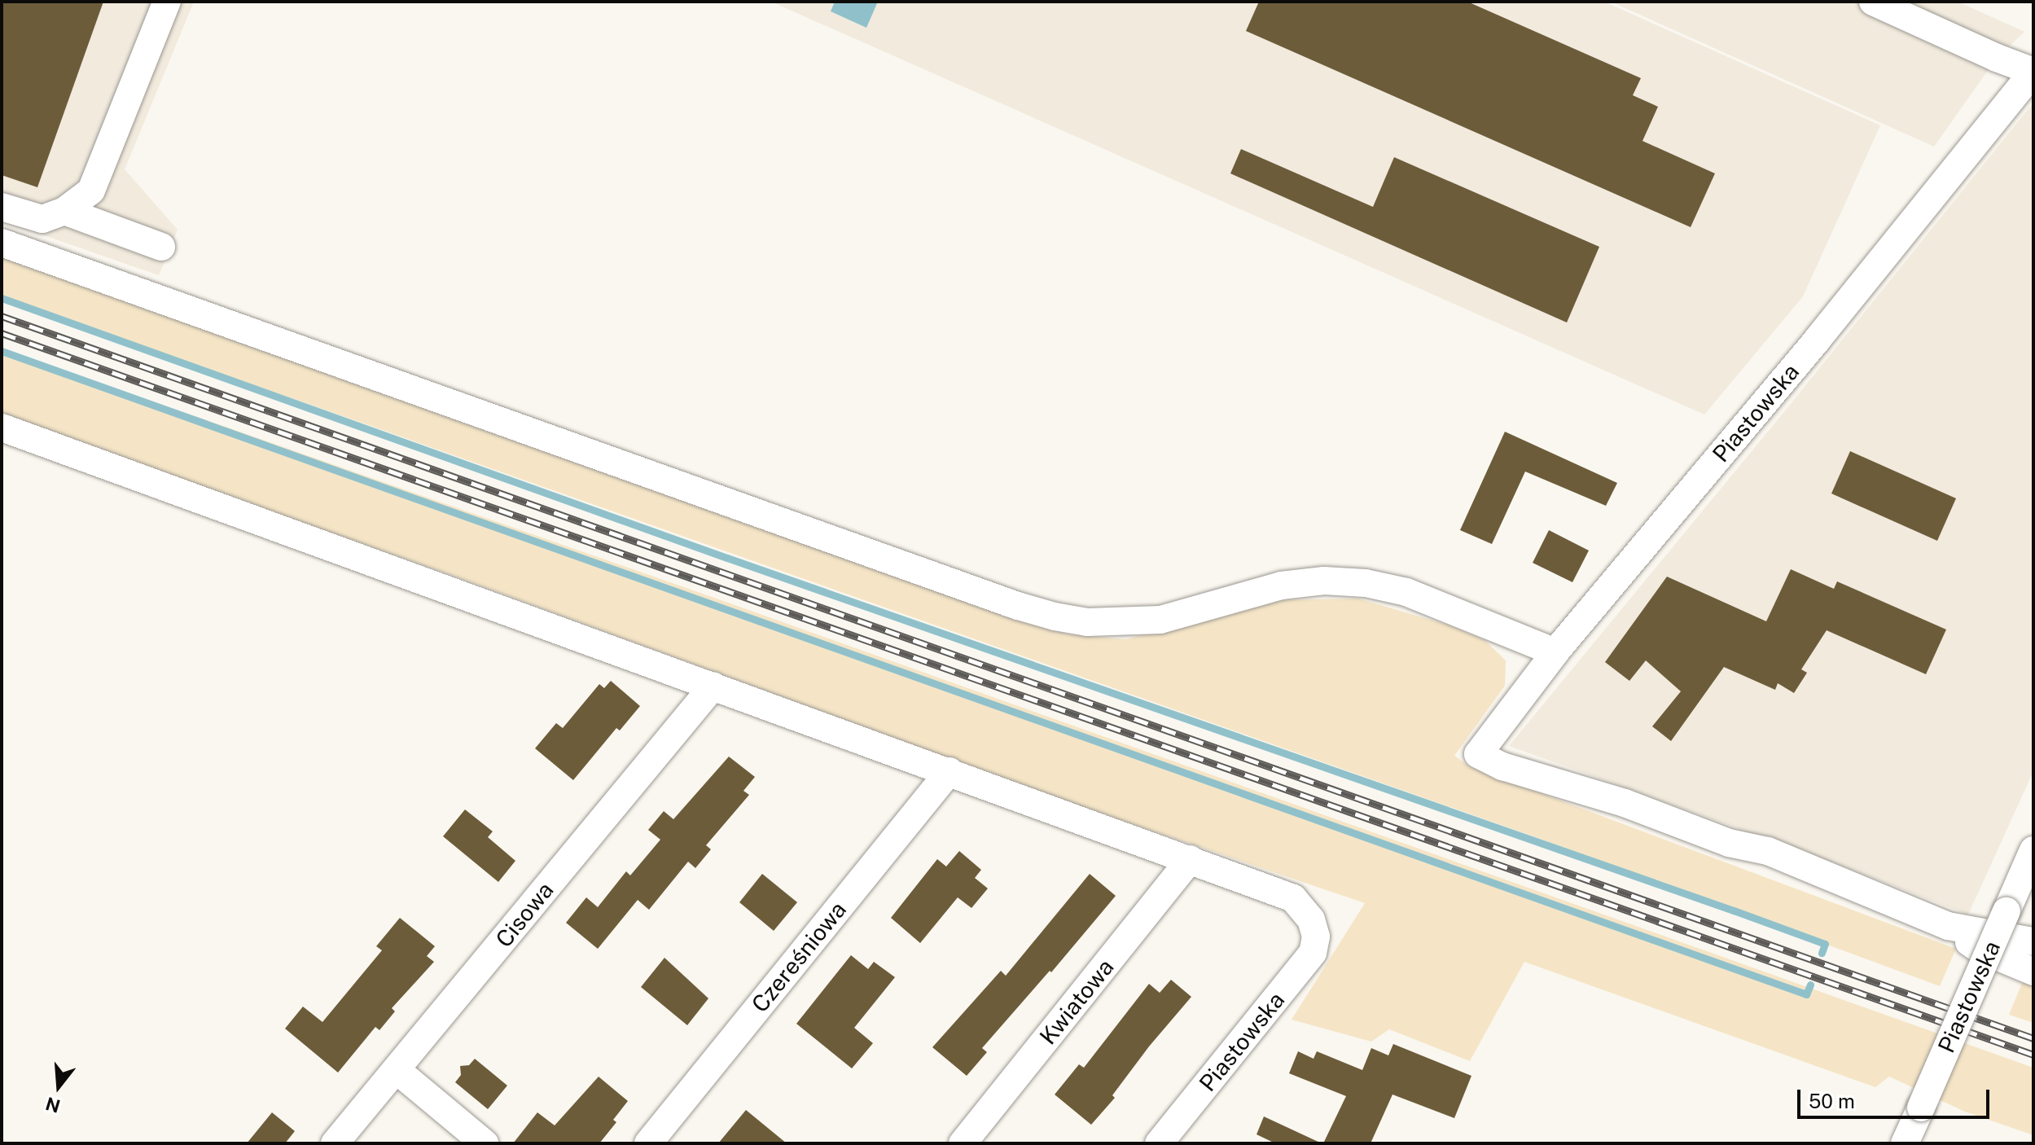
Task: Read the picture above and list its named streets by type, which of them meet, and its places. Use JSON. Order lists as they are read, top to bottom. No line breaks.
{"streets":{"street":["Piastowska","Cisowa","Czereśniowa","Kwiatowa"]},"crossings":[["Piastowska","Kwiatowa"]],"scale_bar":"50 m","north":"bottom"}
